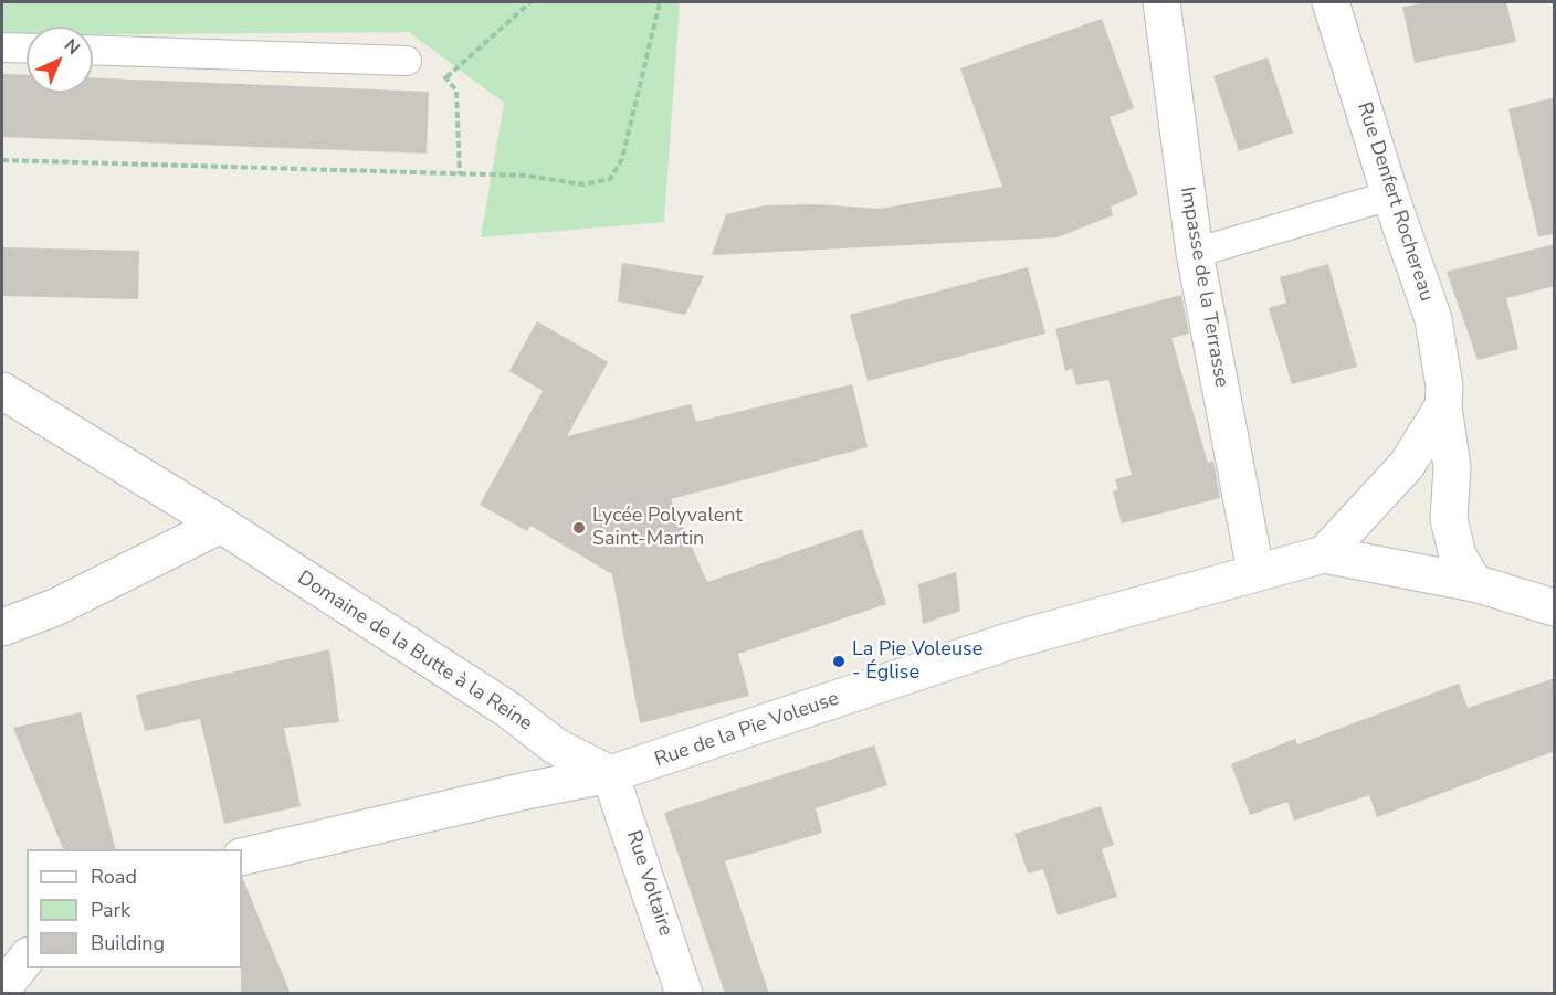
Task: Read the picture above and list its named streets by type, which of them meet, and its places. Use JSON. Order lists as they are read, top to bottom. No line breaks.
{"streets":{"street":["Rue Denfert Rochereau","Impasse de la Terrasse","Domaine de la Butte à la Reine","Rue de la Pie Voleuse","Rue Voltaire"]},"crossings":[["Impasse de la Terrasse","Rue de la Pie Voleuse"],["Domaine de la Butte à la Reine","Rue de la Pie Voleuse"],["Domaine de la Butte à la Reine","Rue Voltaire"],["Rue de la Pie Voleuse","Rue Voltaire"]],"places":["Lycée Polyvalent Saint-Martin","La Pie Voleuse - Église"],"legend":["Road","Park","Building"],"north":"top right"}
